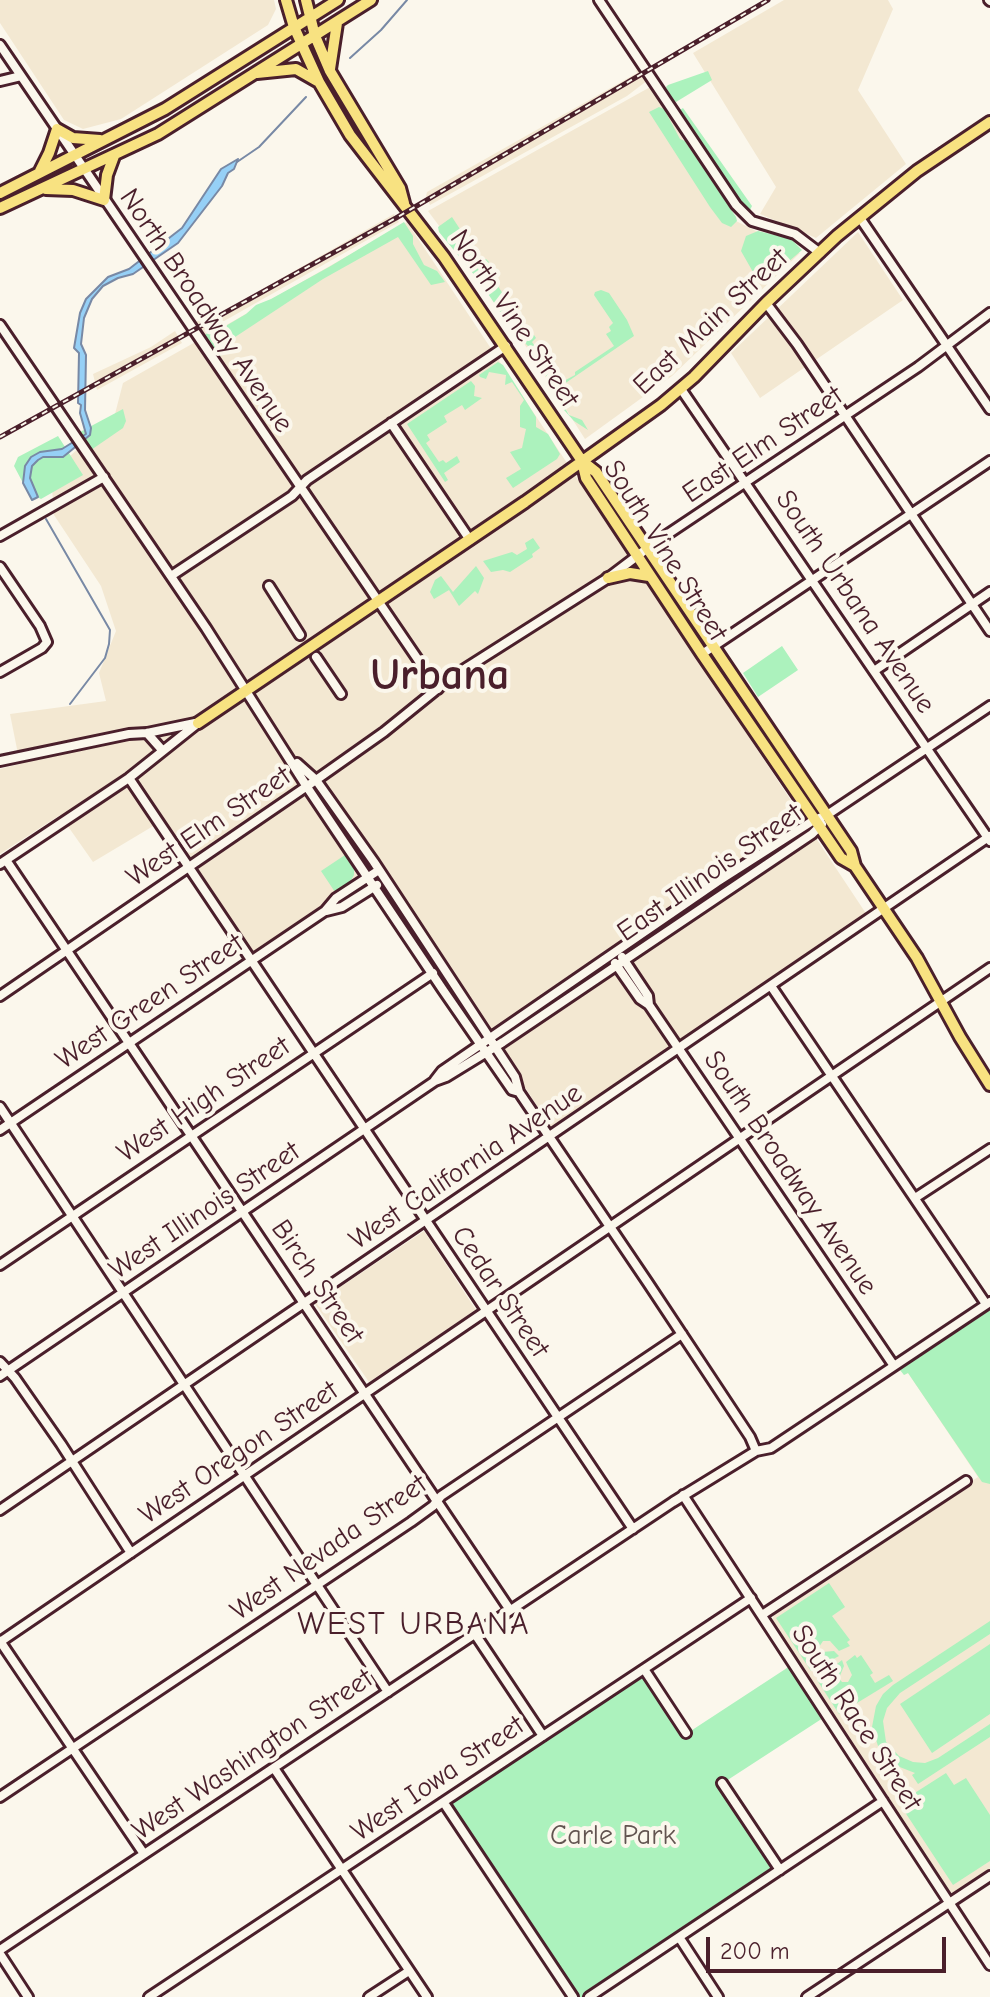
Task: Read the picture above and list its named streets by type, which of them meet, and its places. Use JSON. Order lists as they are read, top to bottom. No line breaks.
{"streets":{"main road":["North Vine Street","East Main Street","South Vine Street"],"street":["North Broadway Avenue","East Elm Street","South Urbana Avenue","West Elm Street","East Illinois Street","West Green Street","West High Street","West California Avenue","South Broadway Avenue","West Illinois Street","Birch Street","Cedar Street","West Oregon Street","West Nevada Street","South Race Street","West Washington Street","West Iowa Street"]},"crossings":[["North Broadway Avenue","East Main Street"],["North Vine Street","East Main Street"],["North Vine Street","South Vine Street"],["East Main Street","South Vine Street"],["East Main Street","South Urbana Avenue"],["East Elm Street","South Vine Street"],["East Elm Street","South Urbana Avenue"],["East Elm Street","West Elm Street"],["South Vine Street","East Illinois Street"],["South Vine Street","West California Avenue"],["South Vine Street","West Oregon Street"],["South Urbana Avenue","East Illinois Street"],["South Urbana Avenue","West California Avenue"],["West Elm Street","Birch Street"],["West Elm Street","Cedar Street"],["East Illinois Street","South Broadway Avenue"],["East Illinois Street","West Illinois Street"],["West Green Street","Birch Street"],["West Green Street","Cedar Street"],["West High Street","Birch Street"],["West High Street","Cedar Street"],["West California Avenue","South Broadway Avenue"],["West California Avenue","Birch Street"],["West California Avenue","Cedar Street"],["South Broadway Avenue","West Illinois Street"],["South Broadway Avenue","West Oregon Street"],["South Broadway Avenue","West Washington Street"],["West Illinois Street","Birch Street"],["West Illinois Street","Cedar Street"],["Birch Street","West Oregon Street"],["Birch Street","West Nevada Street"],["Birch Street","West Washington Street"],["Cedar Street","West Oregon Street"],["Cedar Street","West Nevada Street"],["Cedar Street","West Washington Street"],["South Race Street","West Washington Street"],["South Race Street","West Iowa Street"]],"districts":["Urbana","WEST URBANA"],"parks":["Carle Park"],"scale_bar":"200 m"}
